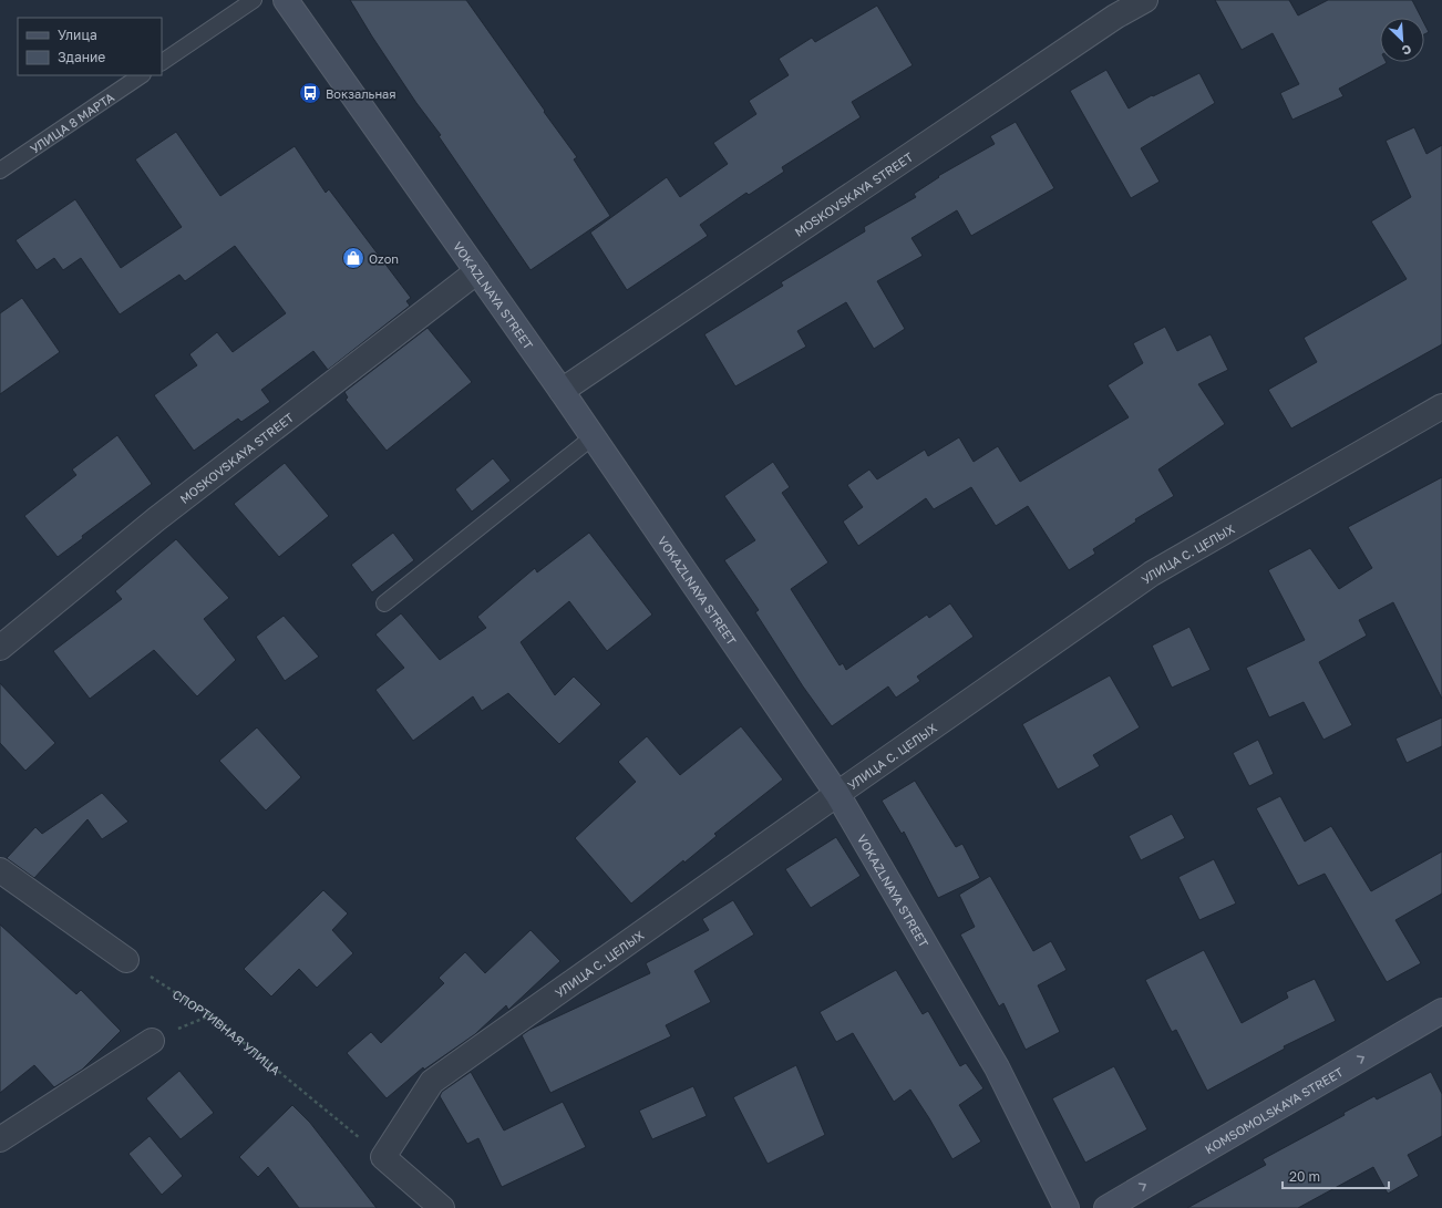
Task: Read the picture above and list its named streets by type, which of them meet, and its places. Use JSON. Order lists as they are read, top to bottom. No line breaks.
{"streets":{"main road":["VOKAZLNAYA STREET","KOMSOMOLSKAYA STREET"],"street":["MOSKOVSKAYA STREET","УЛИЦА С. ЦЕЛЫХ"],"lane":["УЛИЦА 8 МАРТА"],"path":["СПОРТИВНАЯ УЛИЦА"]},"crossings":[["MOSKOVSKAYA STREET","VOKAZLNAYA STREET"],["VOKAZLNAYA STREET","УЛИЦА С. ЦЕЛЫХ"],["УЛИЦА С. ЦЕЛЫХ","СПОРТИВНАЯ УЛИЦА"]],"one_way":["KOMSOMOLSKAYA STREET"],"places":{"bus stop":["Вокзальная"],"shop":["Ozon"]},"legend":["Улица","Здание"],"scale_bar":"20 m","north":"bottom right"}
